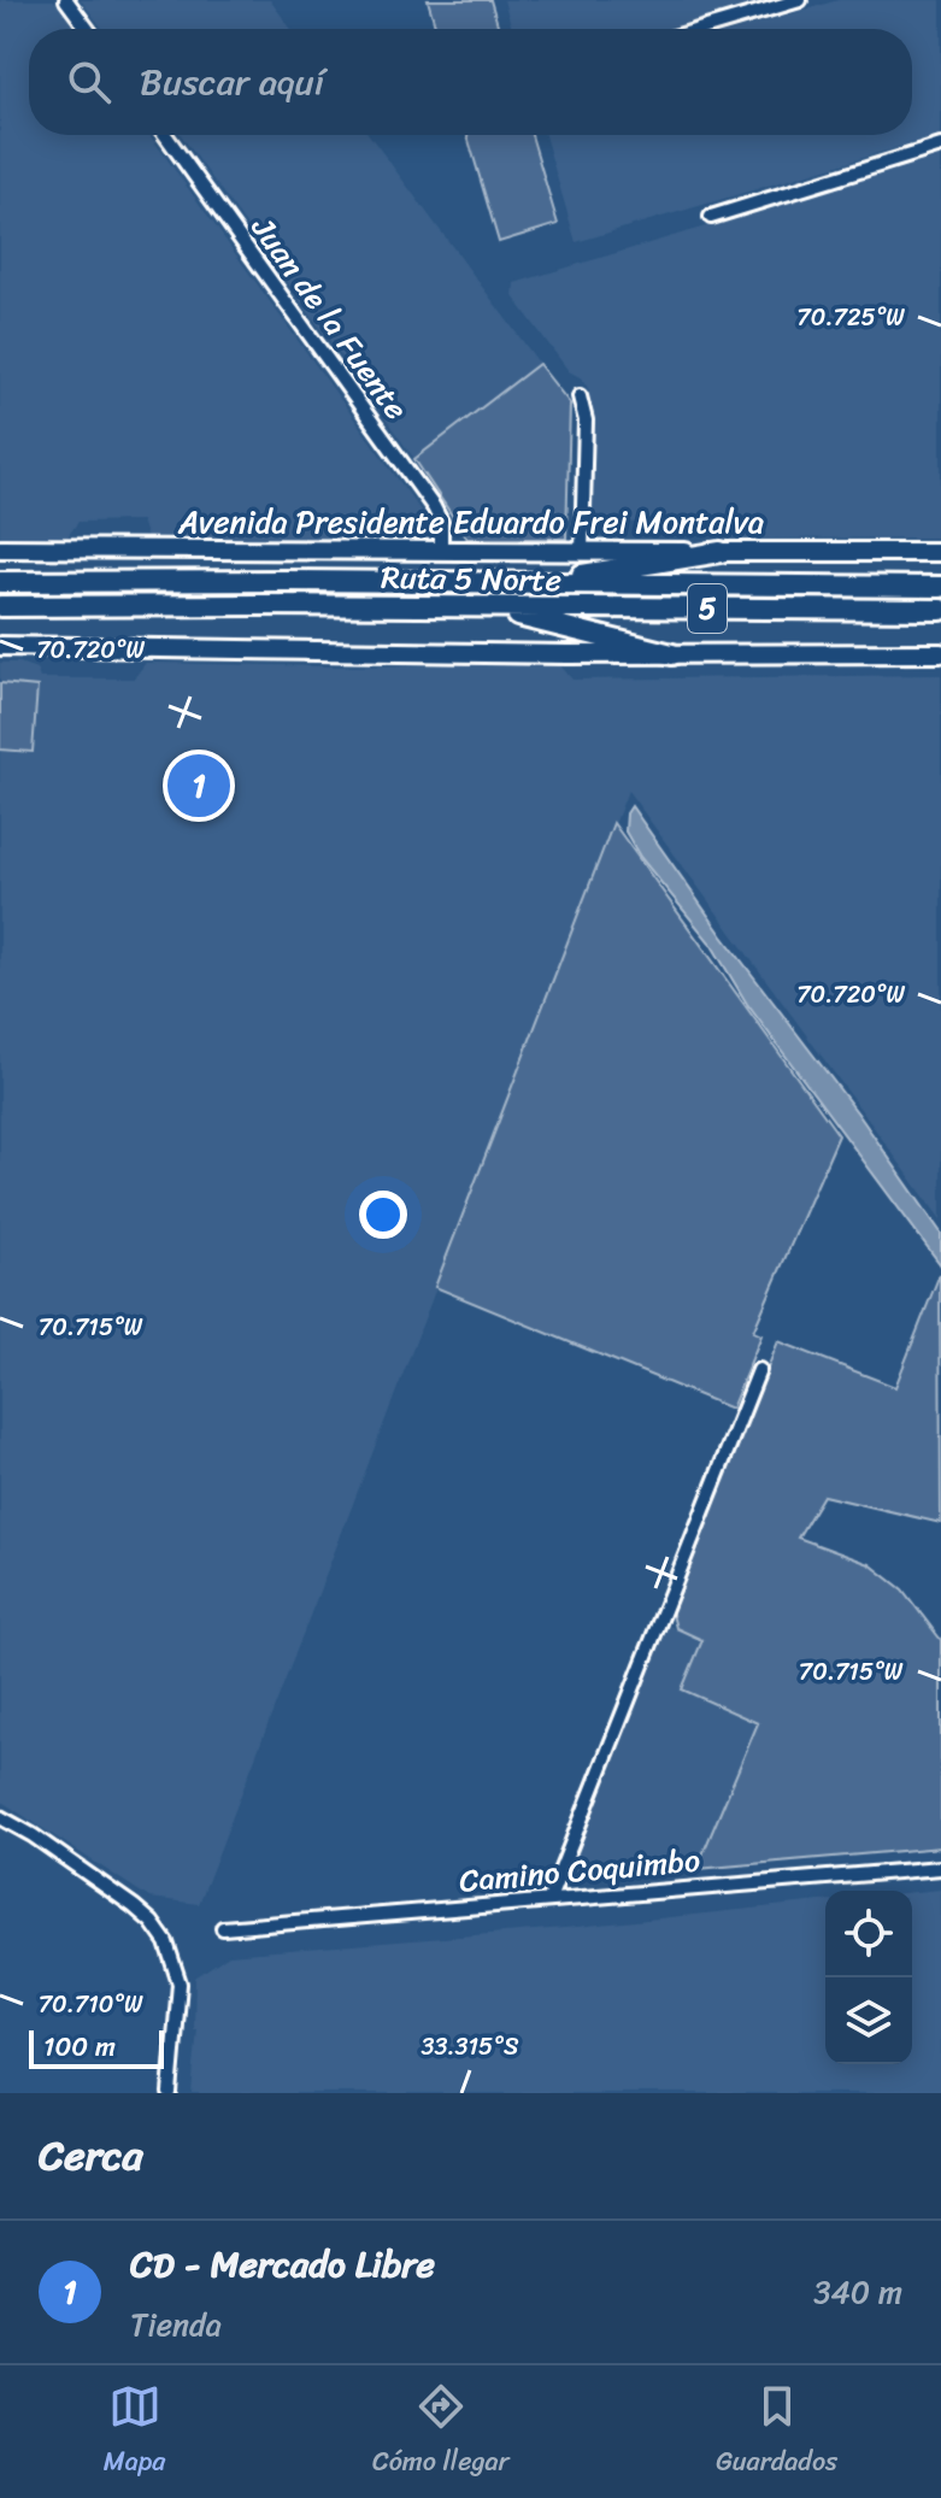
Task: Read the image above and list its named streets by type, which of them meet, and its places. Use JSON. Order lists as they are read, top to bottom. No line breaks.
{"streets":{"highway":["Ruta 5 Norte","5"],"main road":["Avenida Presidente Eduardo Frei Montalva"],"street":["Juan de la Fuente","Camino Coquimbo"]},"crossings":[["Juan de la Fuente","Avenida Presidente Eduardo Frei Montalva"]],"scale_bar":"100 m","page":{"search":"Buscar aquí","pins":"1","scale":"100 m","heading":"Cerca","list":[{"mark":"1","name":"CD - Mercado Libre","note":"Tienda","value":"340 m"}],"nav":["Mapa","Cómo llegar","Guardados"]},"coordinates":["70.725°W","70.720°W","70.715°W","70.710°W","33.315°S"]}
